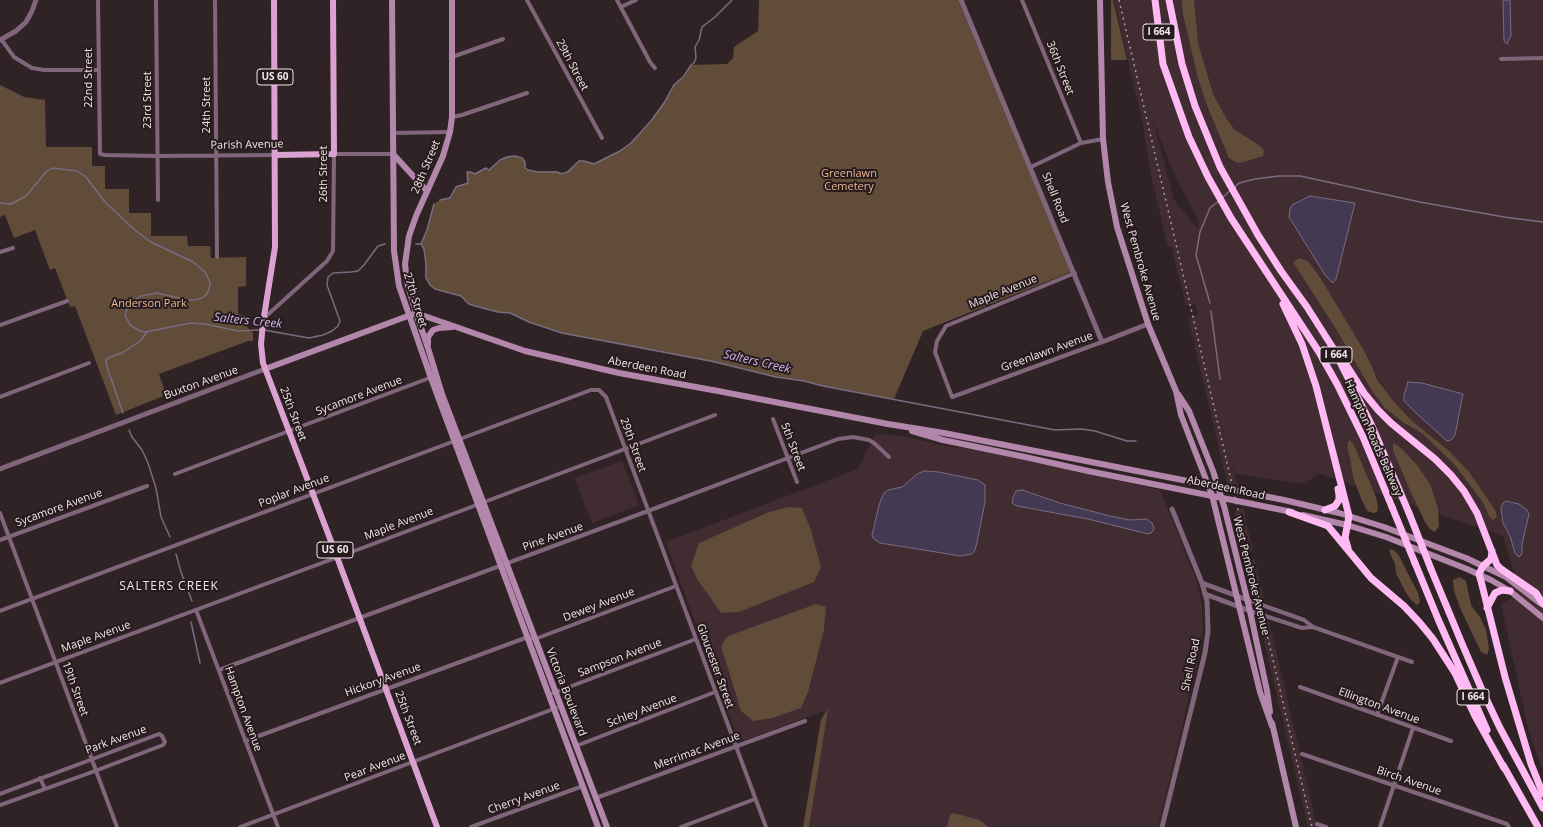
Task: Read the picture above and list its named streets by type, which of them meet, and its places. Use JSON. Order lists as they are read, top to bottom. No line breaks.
{"streets":{"highway":["I 664","Hampton Roads Beltway"],"main road":["US 60","Parish Avenue","28th Street","26th Street","West Pembroke Avenue","27th Street","Aberdeen Road","Buxton Avenue","25th Street","Victoria Boulevard"],"street":["29th Street","36th Street","22nd Street","23rd Street","24th Street","Shell Road","Maple Avenue","Greenlawn Avenue","Sycamore Avenue","5th Street","Poplar Avenue","Pine Avenue","Dewey Avenue","Sampson Avenue","Gloucester Street","Hickory Avenue","19th Street","Ellington Avenue","Hampton Avenue","Schley Avenue","Park Avenue","Merrimac Avenue","Pear Avenue","Birch Avenue","Cherry Avenue"]},"crossings":[["29th Street","Maple Avenue"],["29th Street","Poplar Avenue"],["29th Street","Pine Avenue"],["29th Street","Gloucester Street"],["22nd Street","Parish Avenue"],["23rd Street","Parish Avenue"],["24th Street","Parish Avenue"],["Parish Avenue","26th Street"],["Parish Avenue","27th Street"],["Parish Avenue","25th Street"],["28th Street","27th Street"],["28th Street","Aberdeen Road"],["26th Street","25th Street"],["Shell Road","Maple Avenue"],["Shell Road","Greenlawn Avenue"],["West Pembroke Avenue","Greenlawn Avenue"],["West Pembroke Avenue","Aberdeen Road"],["Maple Avenue","27th Street"],["Maple Avenue","Greenlawn Avenue"],["Maple Avenue","25th Street"],["Maple Avenue","19th Street"],["Maple Avenue","Hampton Avenue"],["27th Street","Aberdeen Road"],["27th Street","Buxton Avenue"],["27th Street","Sycamore Avenue"],["27th Street","Poplar Avenue"],["27th Street","Pine Avenue"],["27th Street","Victoria Boulevard"],["Buxton Avenue","25th Street"],["Sycamore Avenue","25th Street"],["Sycamore Avenue","19th Street"],["25th Street","Poplar Avenue"],["25th Street","Pine Avenue"],["25th Street","Hickory Avenue"],["25th Street","Pear Avenue"],["5th Street","Pine Avenue"],["Poplar Avenue","19th Street"],["Pine Avenue","Gloucester Street"],["Pine Avenue","Victoria Boulevard"],["Pine Avenue","Hampton Avenue"],["Dewey Avenue","Gloucester Street"],["Dewey Avenue","Victoria Boulevard"],["Sampson Avenue","Gloucester Street"],["Sampson Avenue","Victoria Boulevard"],["Gloucester Street","Schley Avenue"],["Gloucester Street","Merrimac Avenue"],["Hickory Avenue","Victoria Boulevard"],["Hickory Avenue","Hampton Avenue"],["19th Street","Park Avenue"],["Victoria Boulevard","Schley Avenue"],["Victoria Boulevard","Merrimac Avenue"],["Victoria Boulevard","Pear Avenue"],["Victoria Boulevard","Cherry Avenue"],["Hampton Avenue","Pear Avenue"]],"districts":["SALTERS CREEK"],"water":["Salters Creek"],"parks":["Greenlawn Cemetery","Anderson Park"]}
